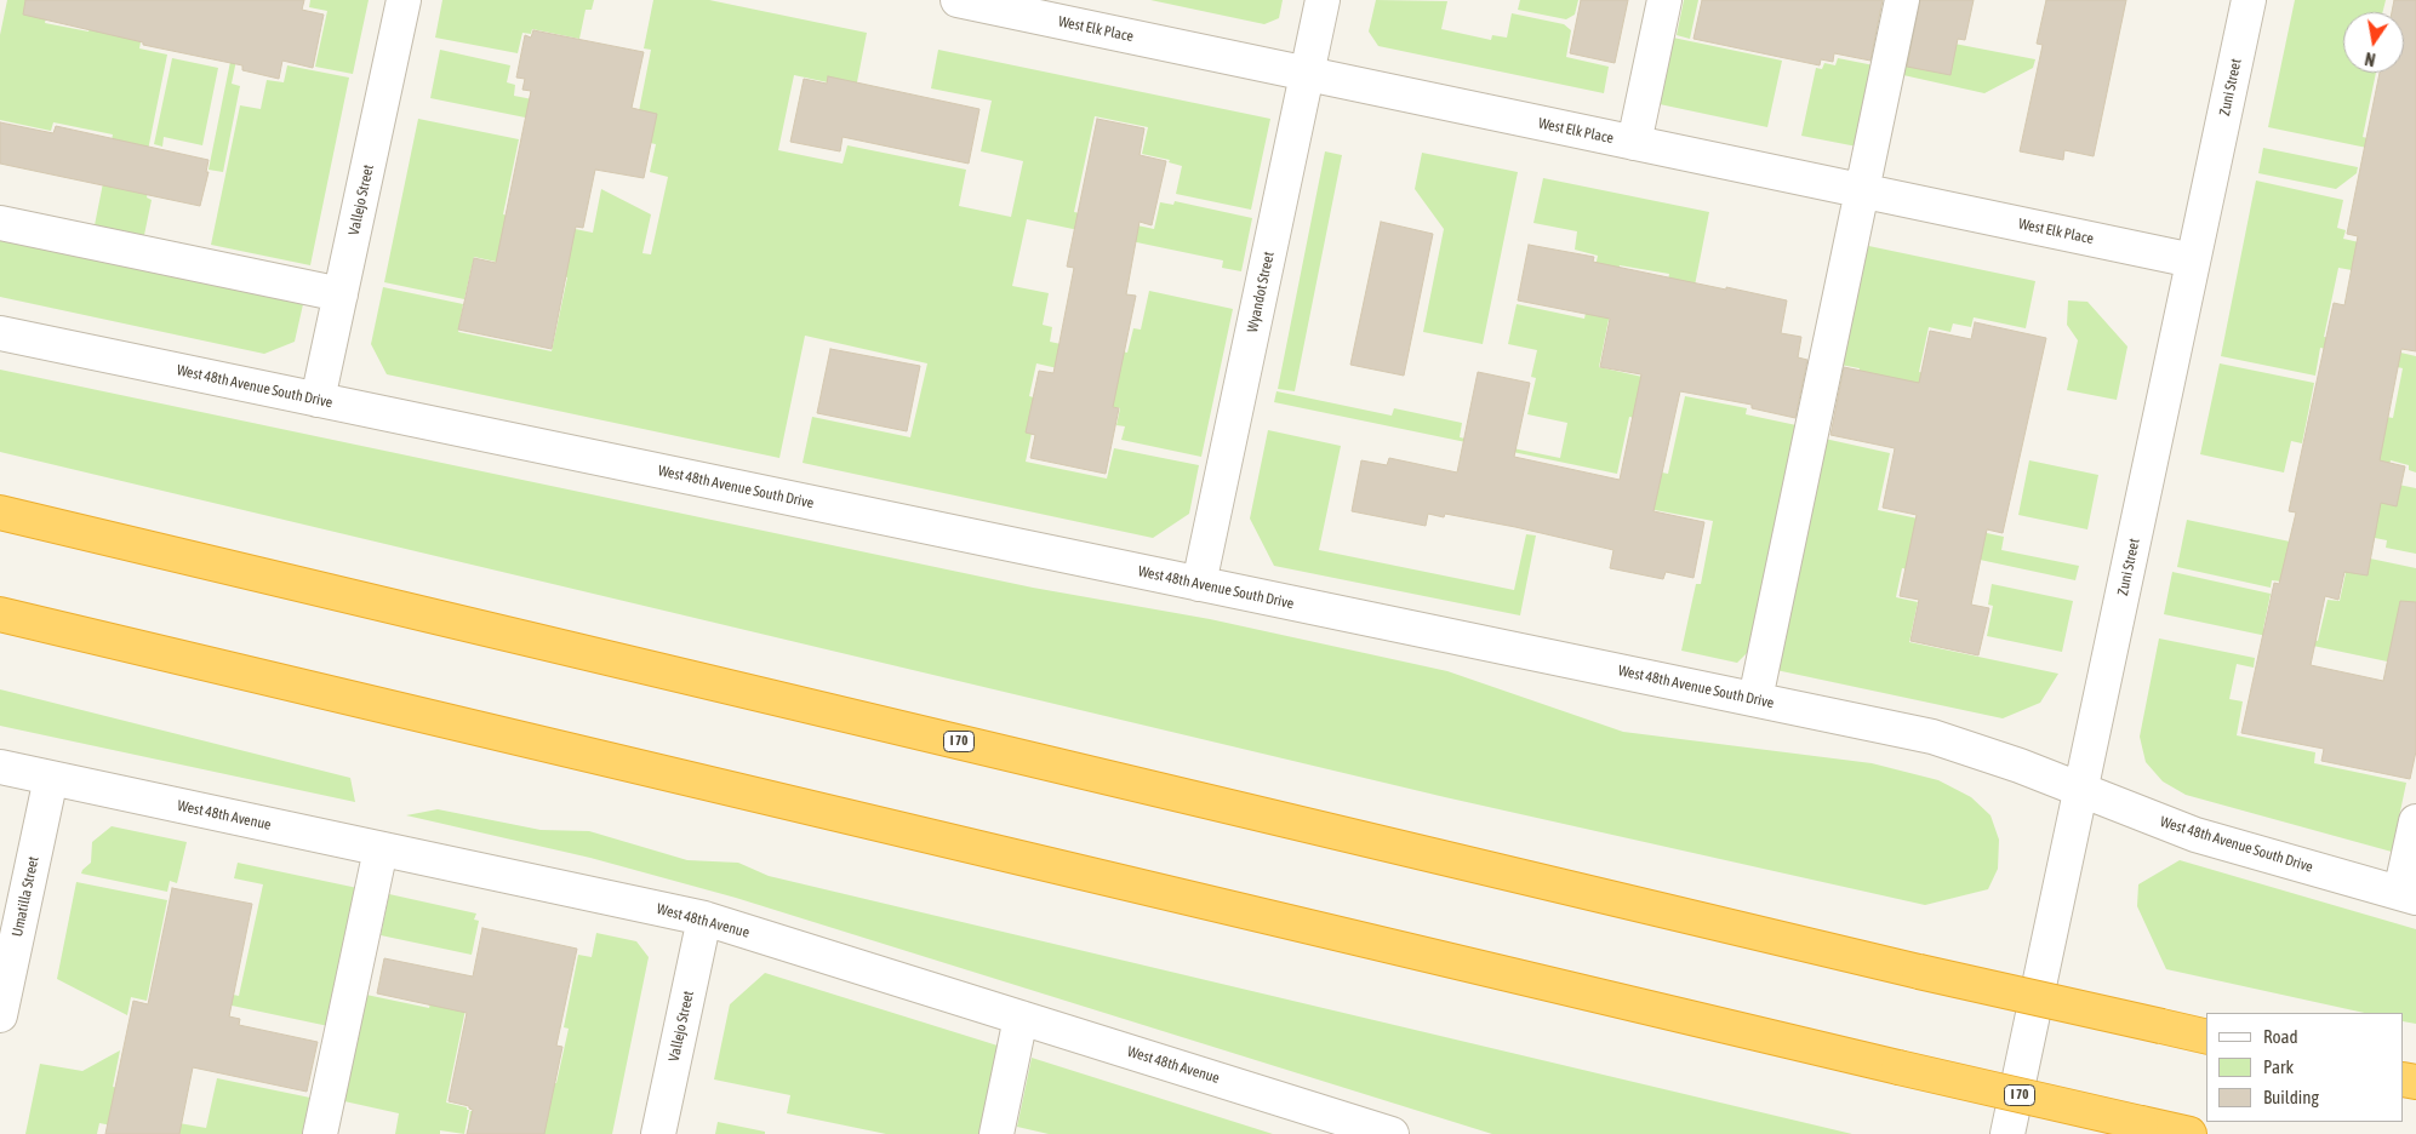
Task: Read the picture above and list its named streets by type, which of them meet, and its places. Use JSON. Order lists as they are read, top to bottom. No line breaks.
{"streets":{"highway":["I 70"],"street":["West Elk Place","Zuni Street","Vallejo Street","Wyandot Street","West 48th Avenue South Drive","West 48th Avenue","Umatilla Street"]},"crossings":[["West Elk Place","Zuni Street"],["West Elk Place","Wyandot Street"],["Zuni Street","West 48th Avenue South Drive"],["Vallejo Street","West 48th Avenue South Drive"],["Vallejo Street","West 48th Avenue"],["Wyandot Street","West 48th Avenue South Drive"],["West 48th Avenue","Umatilla Street"]],"legend":["Road","Park","Building"],"north":"bottom"}
